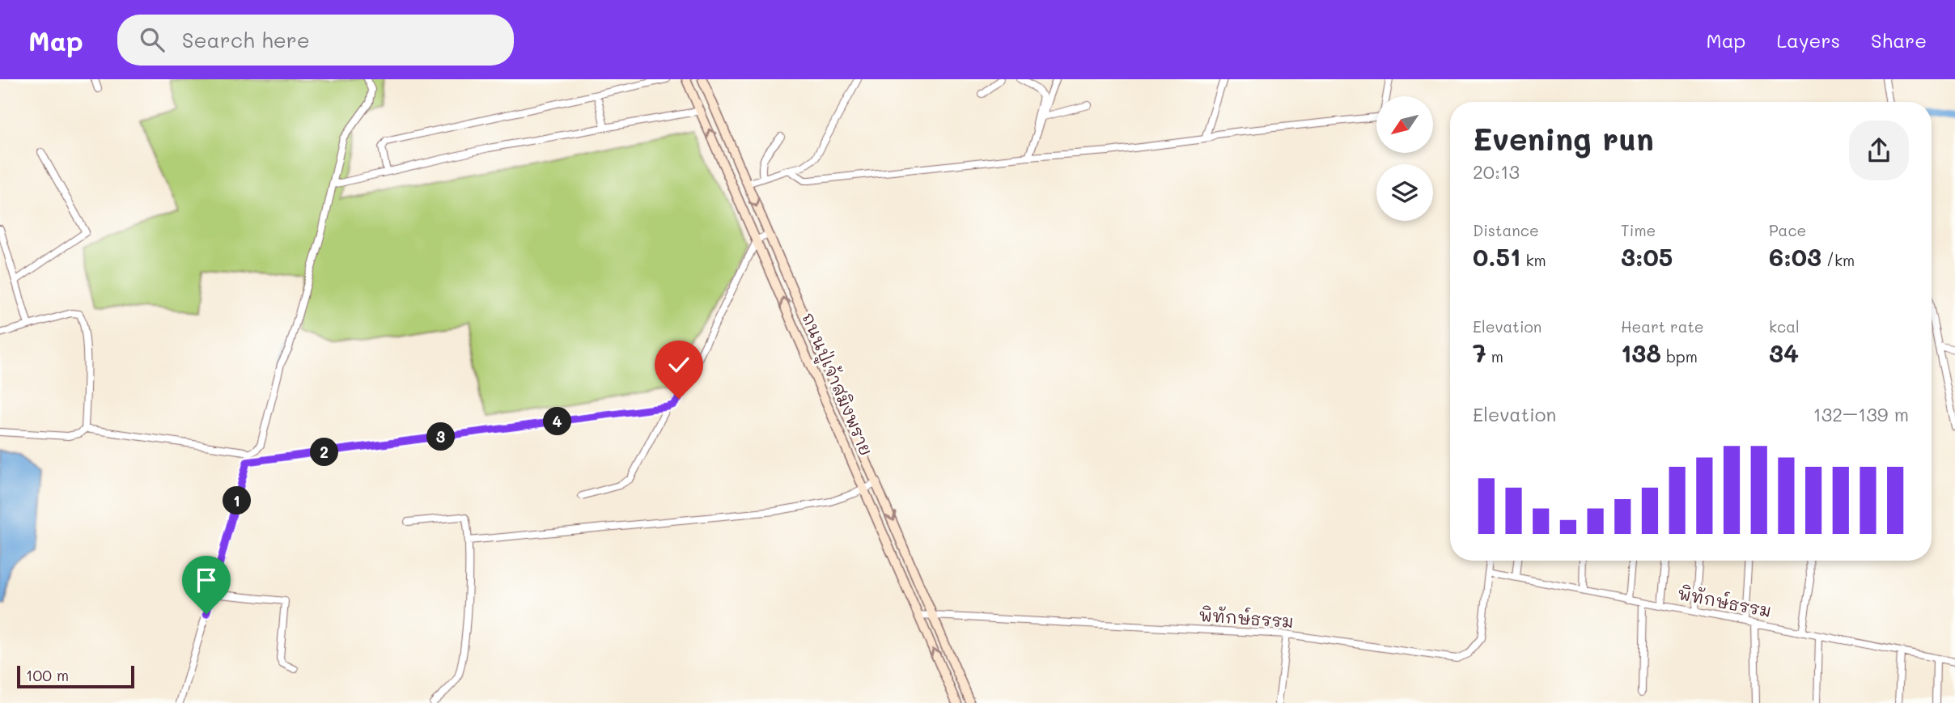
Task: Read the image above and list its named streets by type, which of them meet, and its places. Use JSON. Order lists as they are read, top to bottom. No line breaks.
{"streets":{"main road":["ถนนปู่เจ้าสมิงพราย"],"street":["พิทักษ์ธรรม"]},"crossings":[["ถนนปู่เจ้าสมิงพราย","พิทักษ์ธรรม"]],"scale_bar":"100 m","north":"bottom left","page":{"header":"Map","search":"Search here","nav":["Map","Layers","Share"],"heading":["Evening run","20:13"],"stats":[["Distance","0.51 km"],["Time","3:05"],["Pace","6:03 /km"],["Elevation","7 m"],["Heart rate","138 bpm"],["kcal","34"]],"chart":["Elevation","132–139 m"],"pins":["4","3","2","1"],"scale":"100 m"}}
